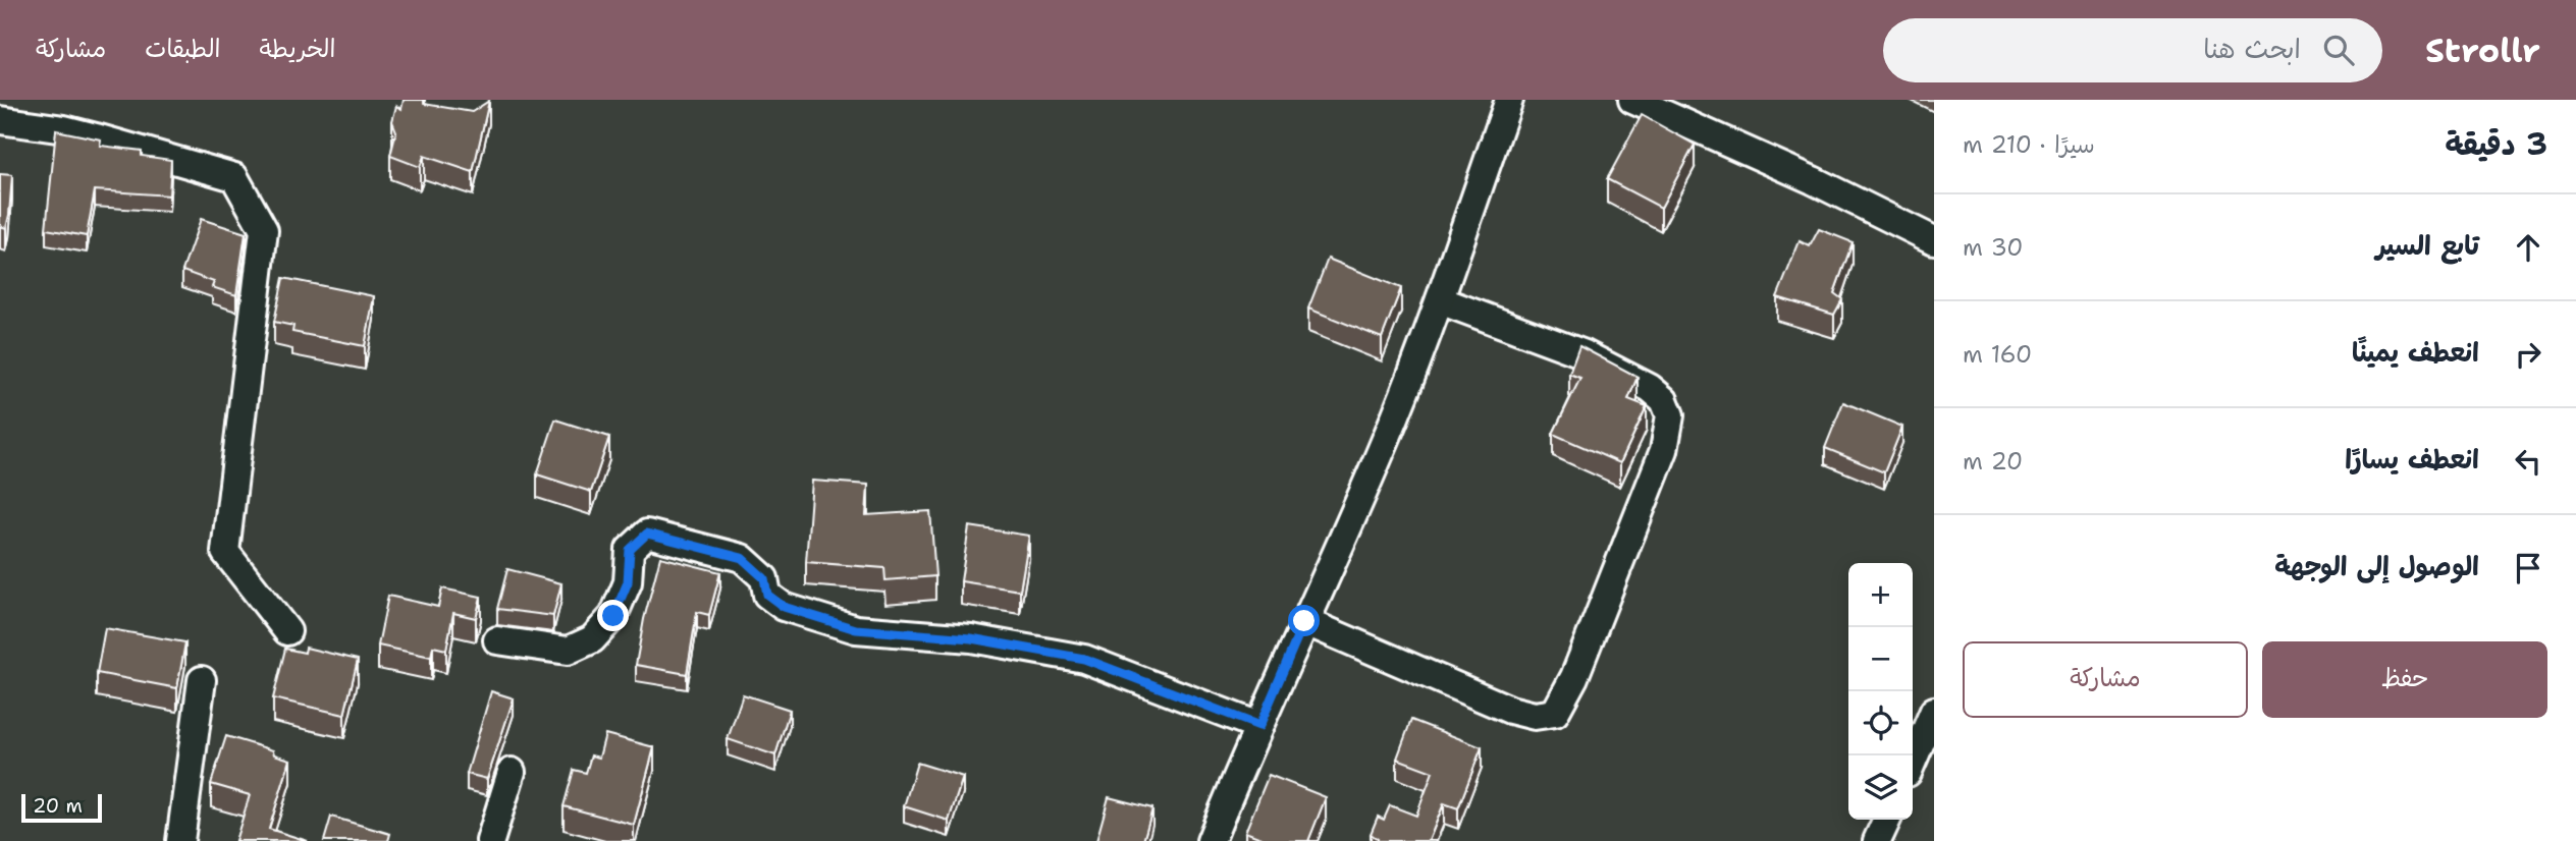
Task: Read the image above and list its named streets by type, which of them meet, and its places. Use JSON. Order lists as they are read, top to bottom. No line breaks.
{"scale_bar":"20 m","page":{"header":"Strollr","search":"ابحث هنا","nav":["الخريطة","الطبقات","مشاركة"],"heading":["3 دقيقة","سيرًا · 210 m"],"list":[["تابع السير","30 m"],["انعطف يمينًا","160 m"],["انعطف يسارًا","20 m"],"الوصول إلى الوجهة"],"map_buttons":["+","−"],"buttons":["حفظ","مشاركة"],"scale":"20 m"}}
